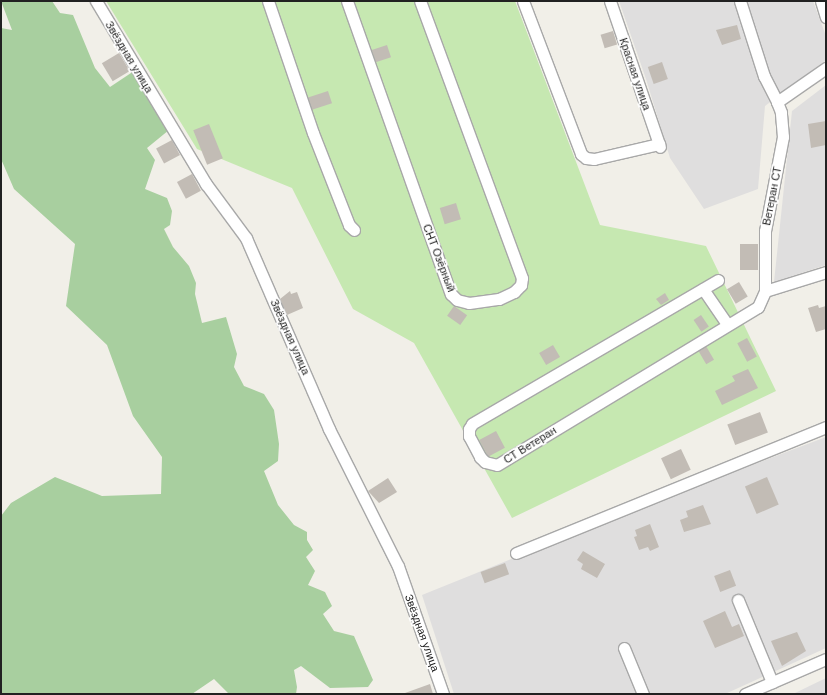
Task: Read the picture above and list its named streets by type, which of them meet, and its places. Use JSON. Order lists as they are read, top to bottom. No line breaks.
{"streets":{"street":["Звёздная улица","Красная улица","Ветеран СТ","СНТ Озёрный","СТ Ветеран"]},"crossings":[["Ветеран СТ","СТ Ветеран"]]}
